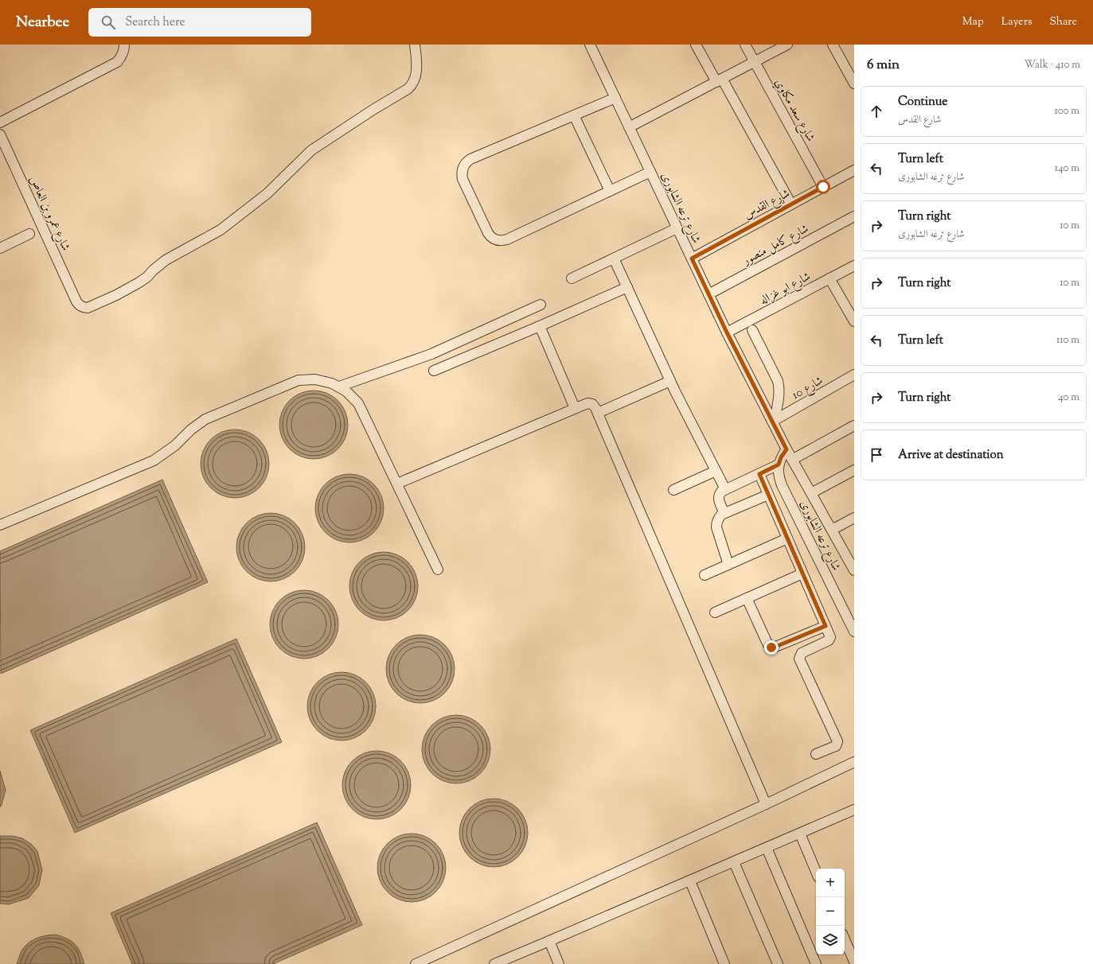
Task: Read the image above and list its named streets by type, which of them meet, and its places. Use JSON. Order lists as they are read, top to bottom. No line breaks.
{"streets":{"street":["شارع سعد مكاوي","شارع القدس","شارع ترعه الشابورى","شارع عمرو بن العاص","شارع كامل منصور","شارع ابو غزاله","شارع 10"]},"crossings":[["شارع سعد مكاوي","شارع القدس"],["شارع القدس","شارع ترعه الشابورى"],["شارع ترعه الشابورى","شارع كامل منصور"],["شارع ترعه الشابورى","شارع ابو غزاله"],["شارع ترعه الشابورى","شارع 10"]],"page":{"header":"Nearbee","search":"Search here","nav":["Map","Layers","Share"],"heading":["6 min","Walk · 410 m"],"list":[["Continue","شارع القدس","100 m"],["Turn left","شارع ترعه الشابورى","140 m"],["Turn right","شارع ترعه الشابورى","10 m"],["Turn right","10 m"],["Turn left","110 m"],["Turn right","40 m"],"Arrive at destination"],"map_buttons":["+","−"]}}
